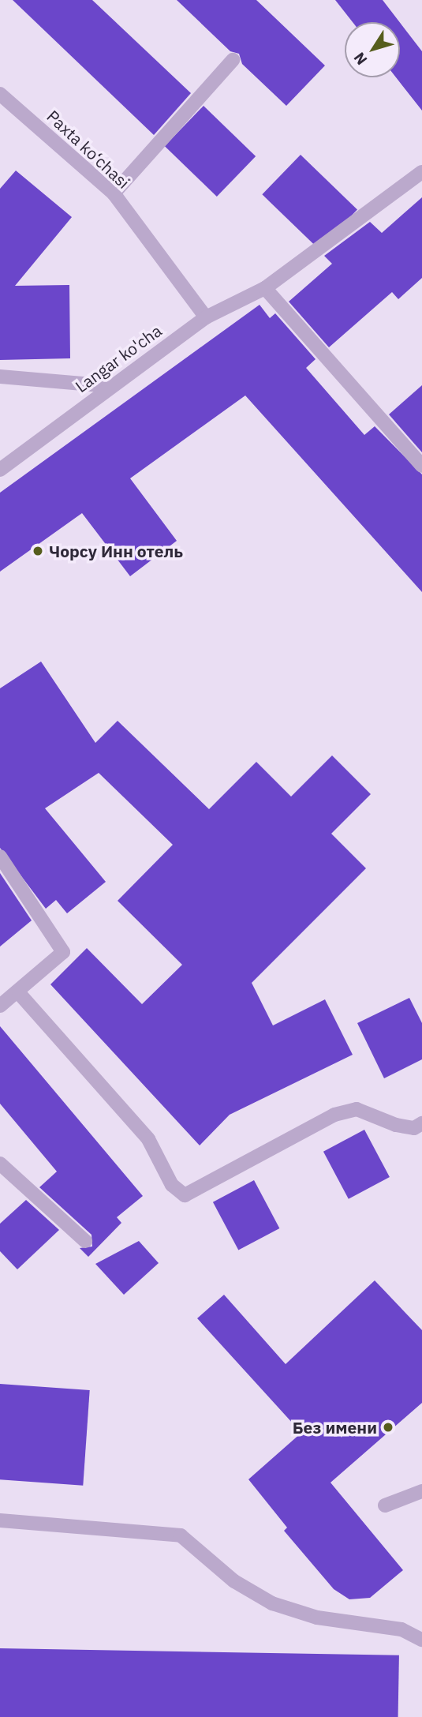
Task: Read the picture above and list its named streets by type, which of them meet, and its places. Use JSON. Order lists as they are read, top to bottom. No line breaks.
{"streets":{"street":["Paxta ko‘chasi","Langar ko'cha"]},"crossings":[["Paxta ko‘chasi","Langar ko'cha"]],"places":["Чорсу Инн отель","Без имени"],"north":"bottom left"}
